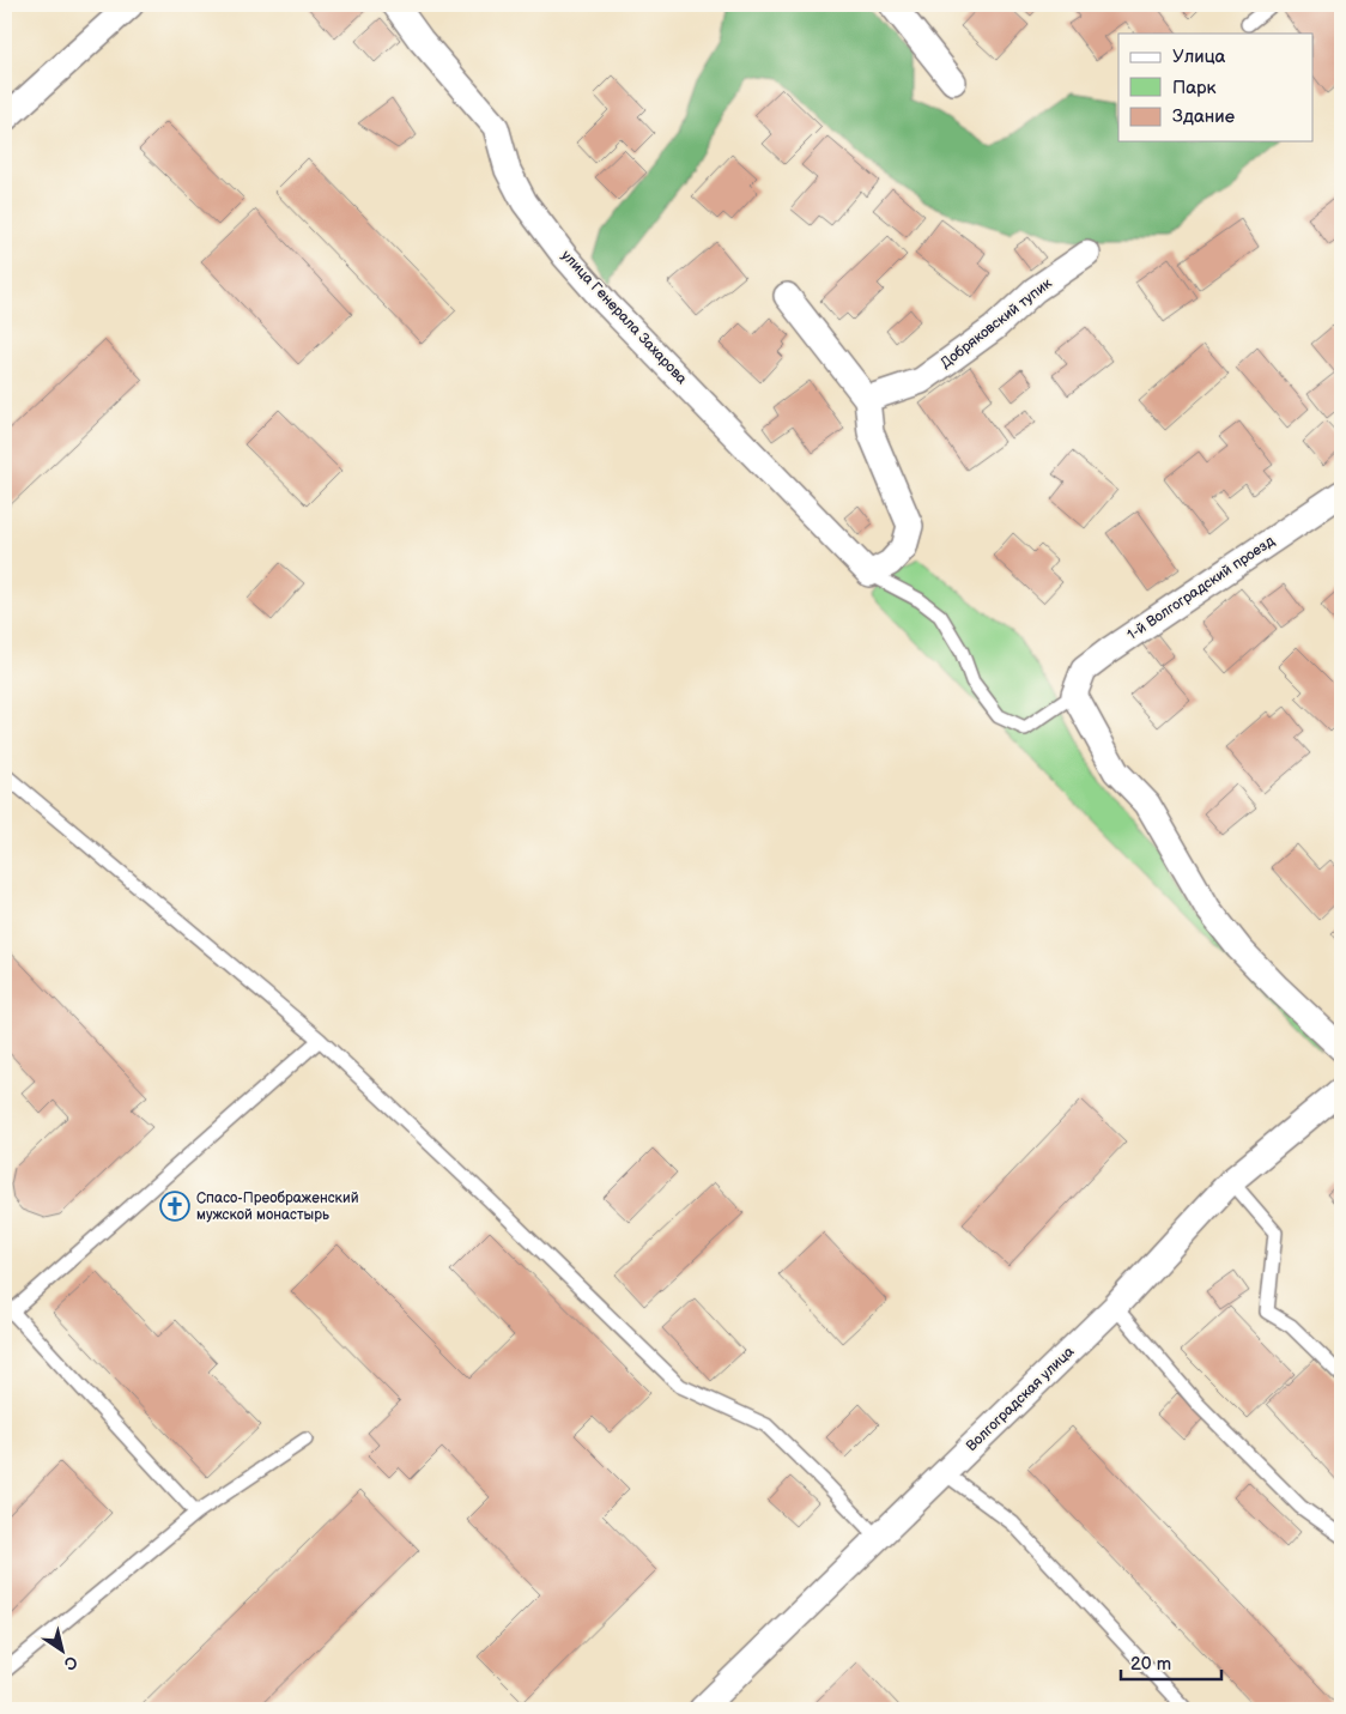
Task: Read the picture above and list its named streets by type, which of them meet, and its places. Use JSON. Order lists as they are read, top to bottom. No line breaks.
{"streets":{"street":["улица Генерала Захарова","Добряковский тупик","1-й Волгоградский проезд","Волгоградская улица"]},"places":{"church":["Спасо-Преображенский мужской монастырь"]},"legend":["Улица","Парк","Здание"],"scale_bar":"20 m","north":"bottom right"}
